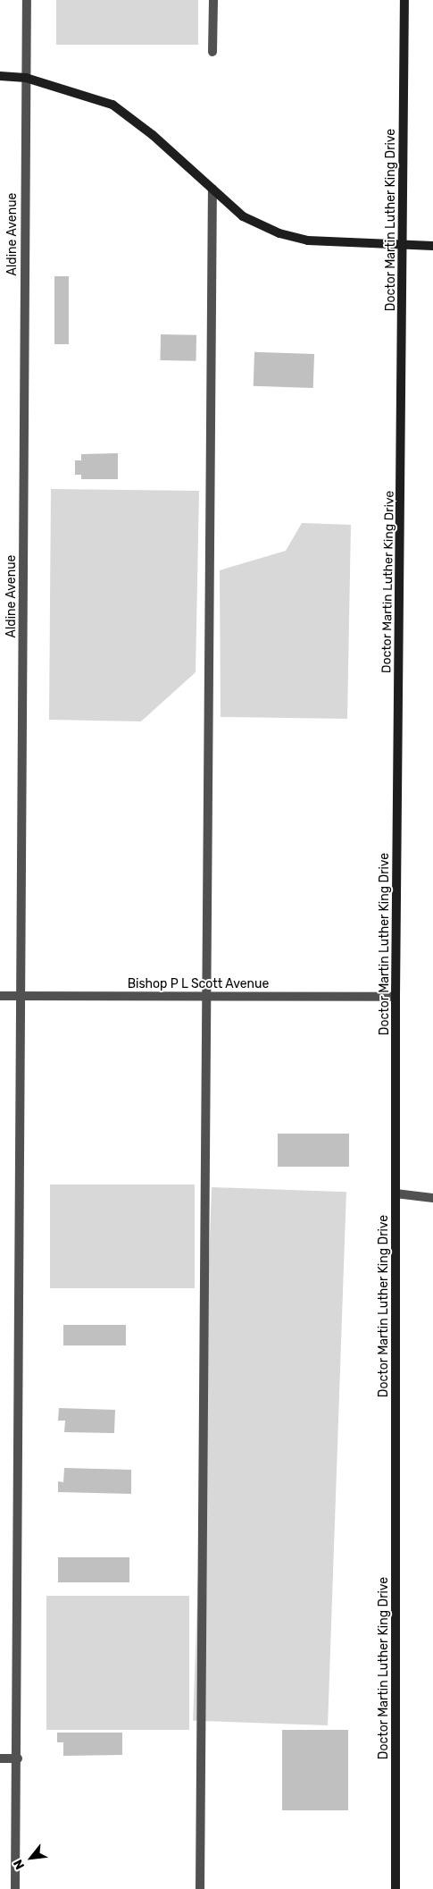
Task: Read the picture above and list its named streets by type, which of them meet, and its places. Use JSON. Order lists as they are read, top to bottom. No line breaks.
{"streets":{"main road":["Doctor Martin Luther King Drive"],"street":["Aldine Avenue","Bishop P L Scott Avenue"]},"crossings":[["Doctor Martin Luther King Drive","Bishop P L Scott Avenue"],["Aldine Avenue","Bishop P L Scott Avenue"]],"north":"bottom left"}
